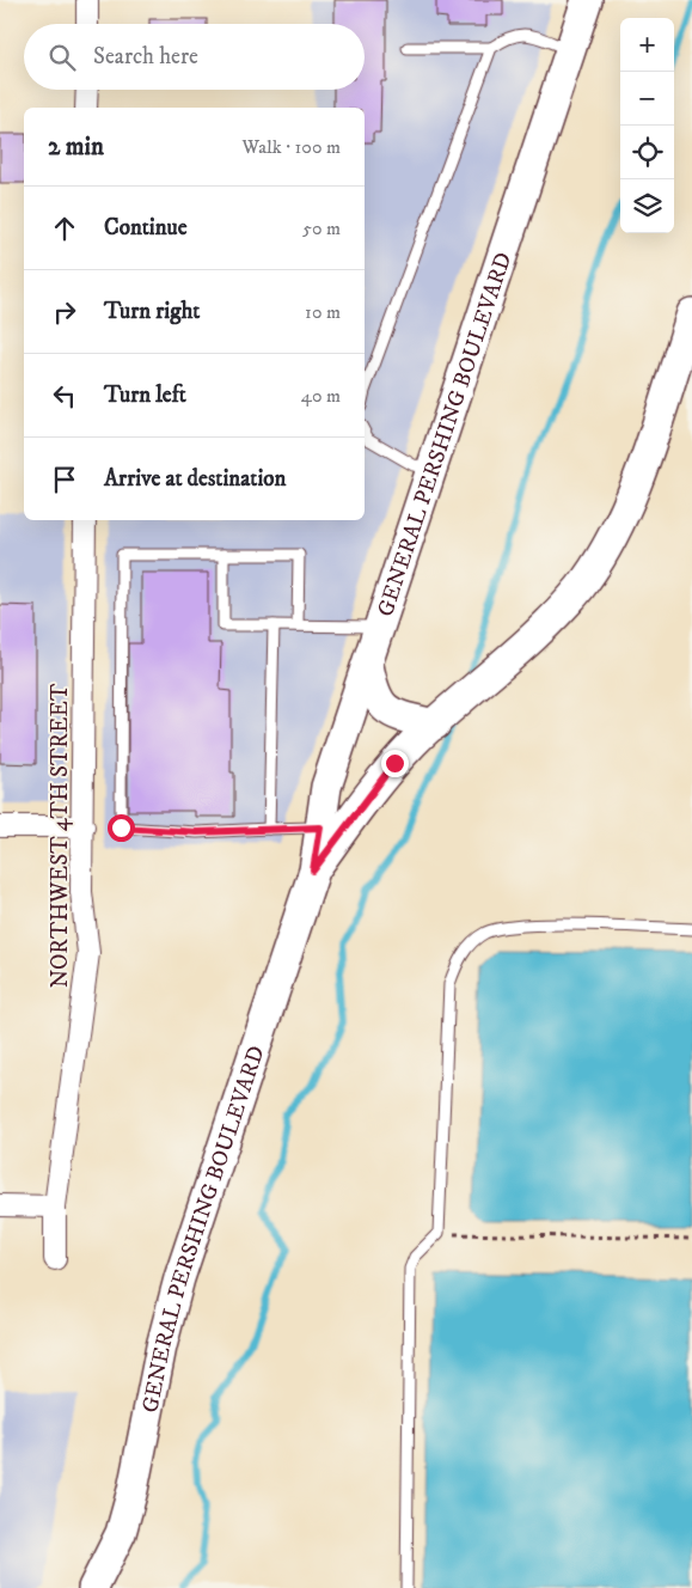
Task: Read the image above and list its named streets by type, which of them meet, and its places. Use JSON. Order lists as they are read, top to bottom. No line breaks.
{"streets":{"main road":["GENERAL PERSHING BOULEVARD"],"street":["NORTHWEST 4TH STREET"]},"page":{"map_buttons":["+","−"],"search":"Search here","heading":["2 min","Walk · 100 m"],"list":[["Continue","50 m"],["Turn right","10 m"],["Turn left","40 m"],"Arrive at destination"]}}
